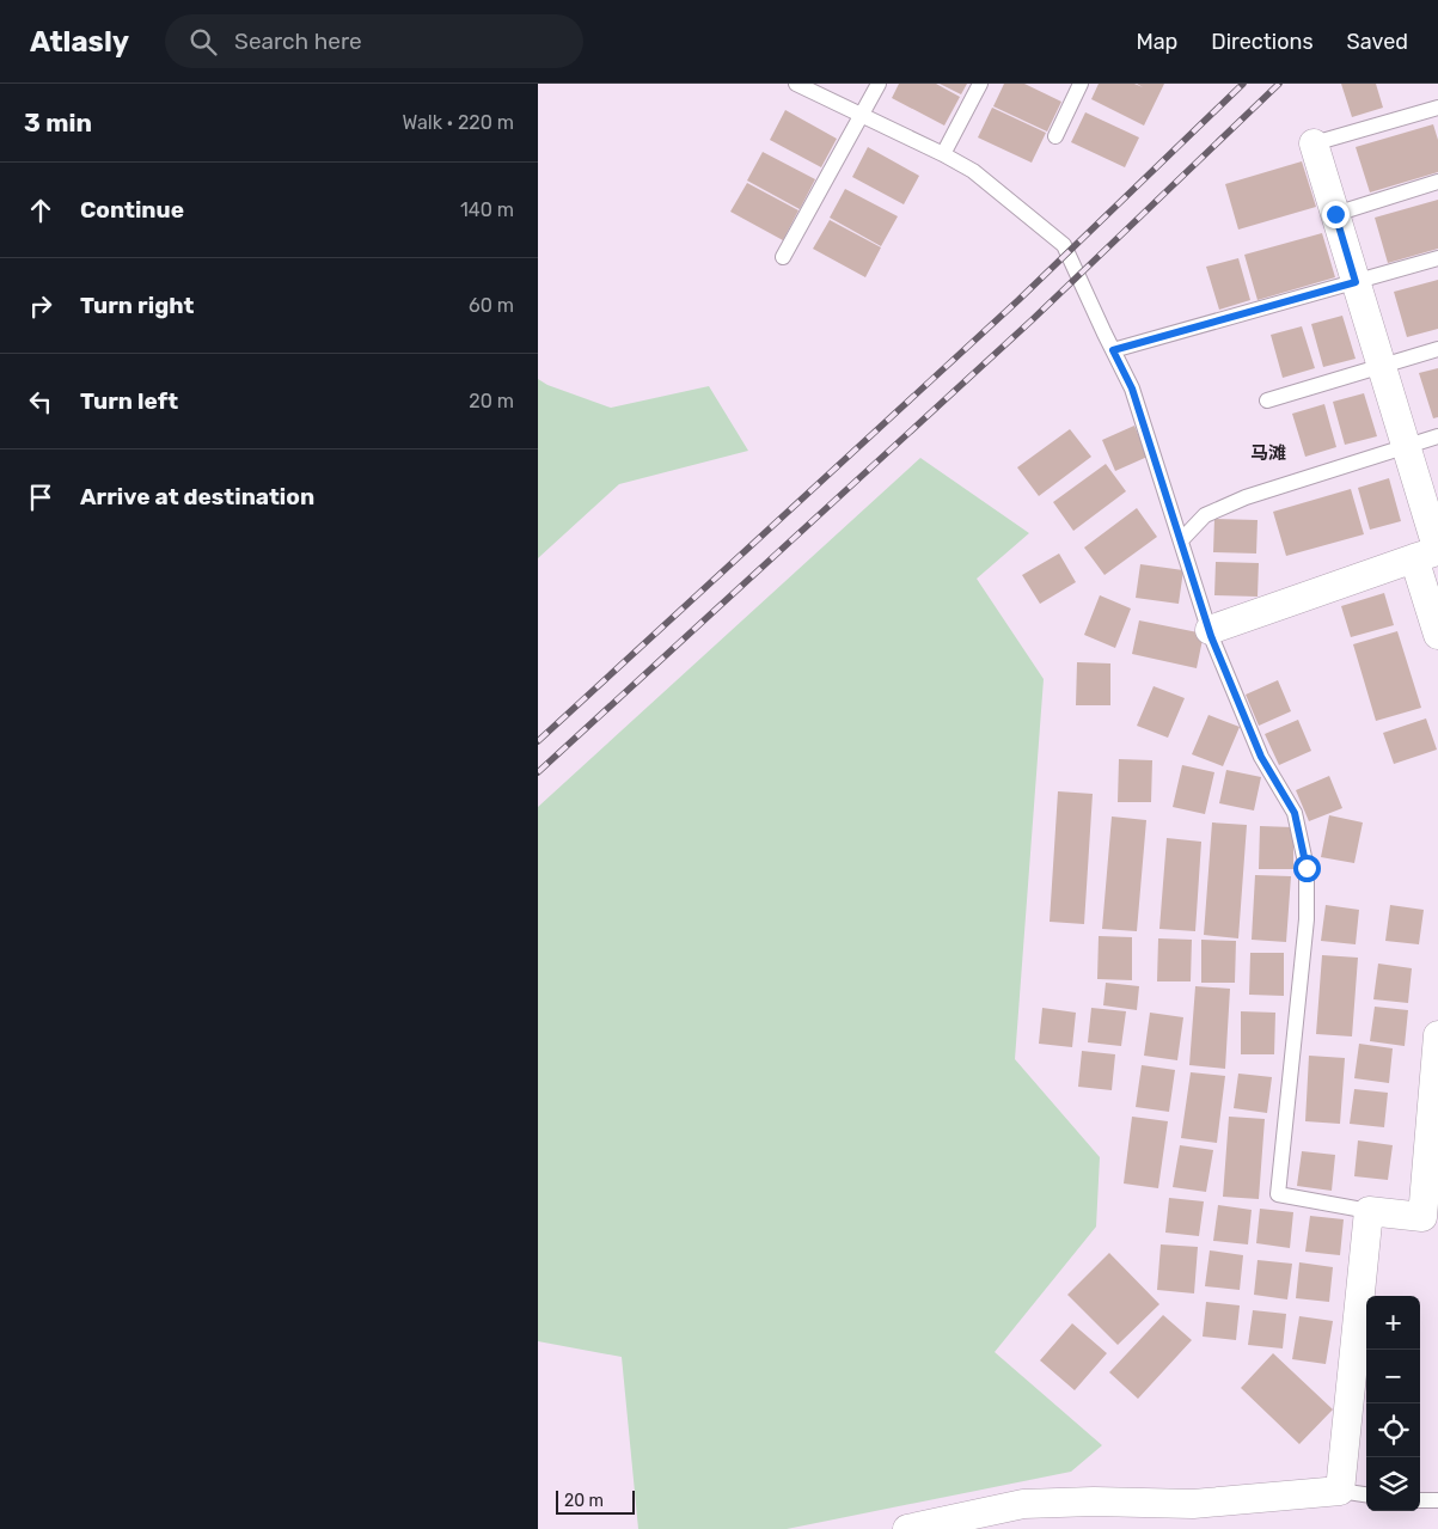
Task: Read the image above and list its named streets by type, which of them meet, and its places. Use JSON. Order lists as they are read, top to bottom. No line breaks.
{"districts":["马滩"],"scale_bar":"20 m","page":{"header":"Atlasly","search":"Search here","nav":["Map","Directions","Saved"],"heading":["3 min","Walk · 220 m"],"list":[["Continue","140 m"],["Turn right","60 m"],["Turn left","20 m"],"Arrive at destination"],"map_buttons":["+","−"],"scale":"20 m"}}
